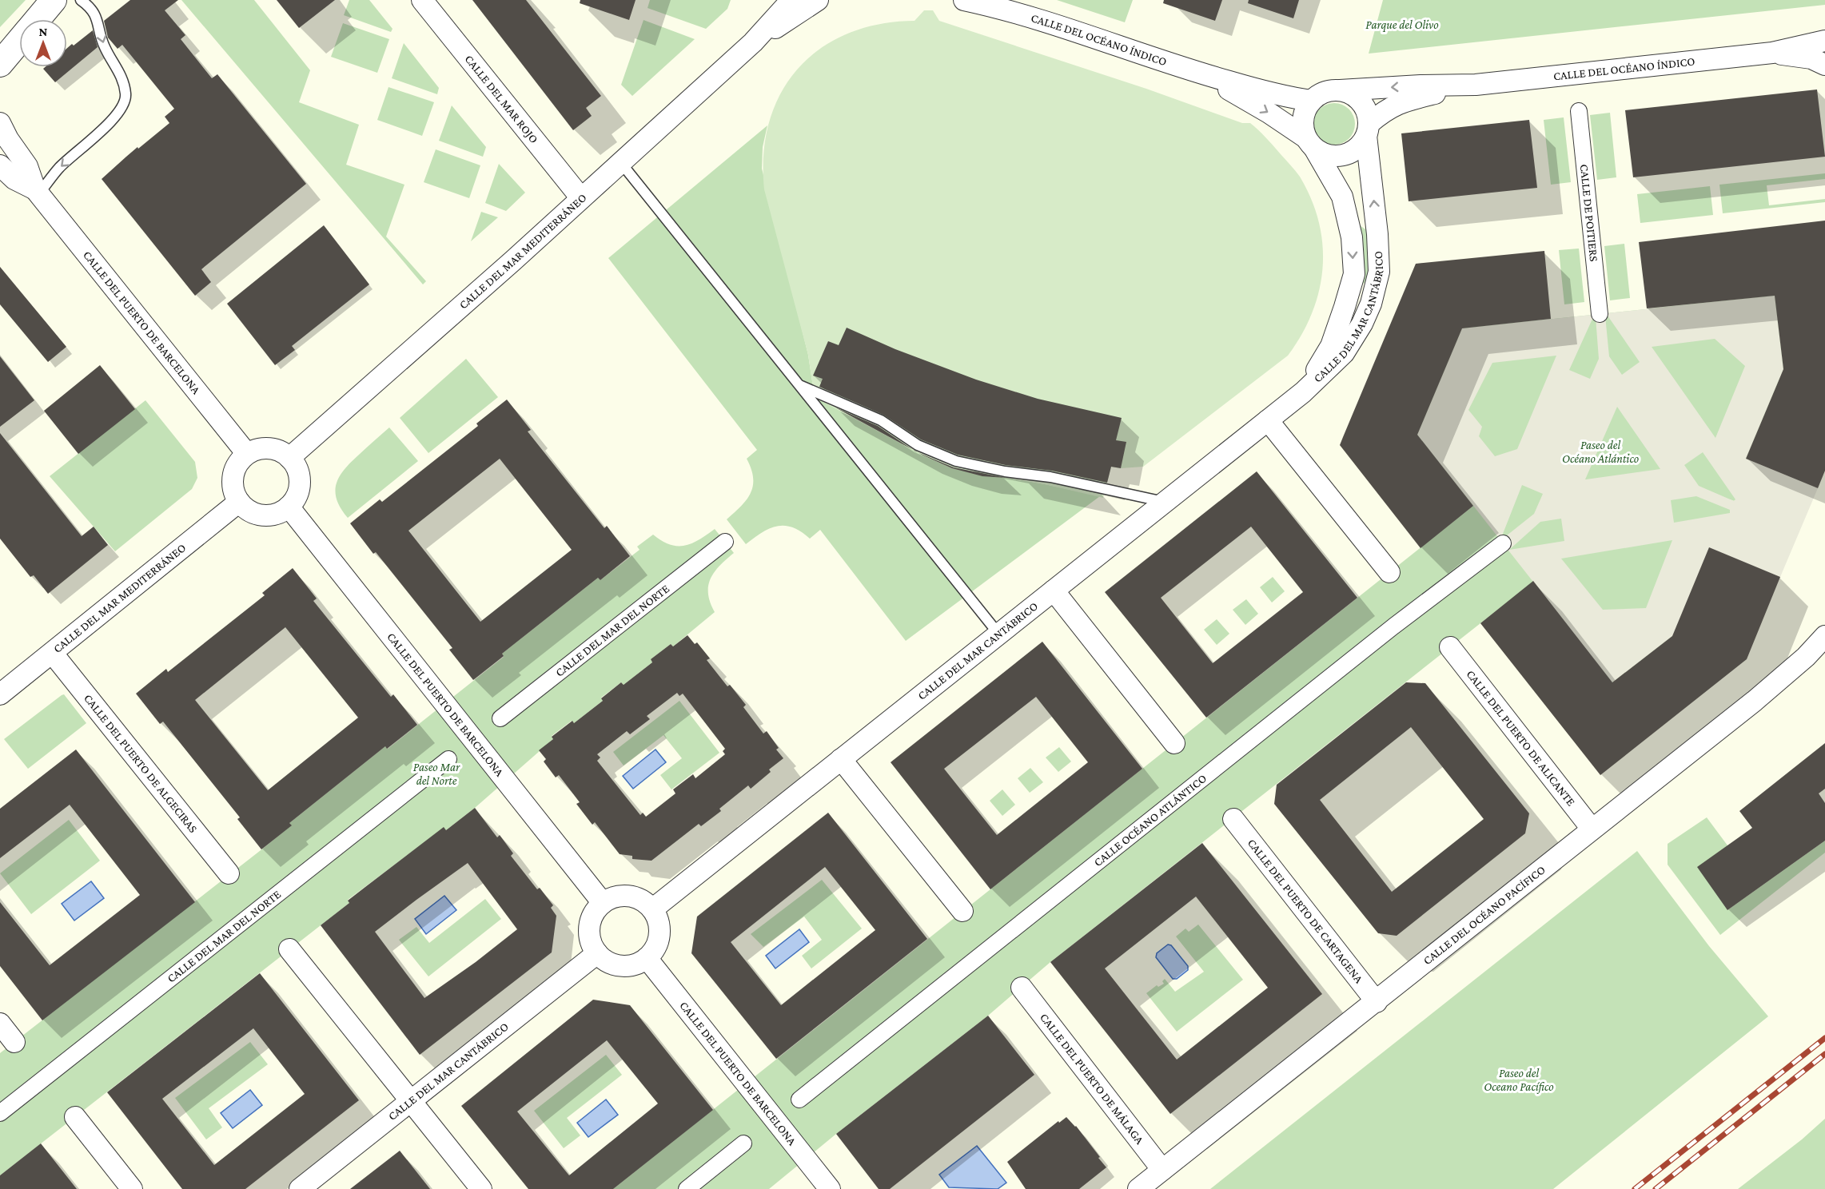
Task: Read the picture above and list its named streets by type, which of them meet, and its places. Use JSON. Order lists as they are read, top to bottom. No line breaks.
{"streets":{"street":["CALLE DEL OCÉANO ÍNDICO","CALLE DEL MAR ROJO","CALLE DE POITIERS","CALLE DEL MAR MEDITERRÁNEO","CALLE DEL MAR CANTÁBRICO","CALLE DEL PUERTO DE BARCELONA","CALLE DEL MAR DEL NORTE","CALLE DEL PUERTO DE ALICANTE","CALLE DEL PUERTO DE ALGECIRAS","CALLE OCÉANO ATLÁNTICO","CALLE DEL PUERTO DE CARTAGENA","CALLE DEL OCÉANO PACÍFICO","CALLE DEL PUERTO DE MÁLAGA"]},"crossings":[["CALLE DEL OCÉANO ÍNDICO","CALLE DEL MAR CANTÁBRICO"],["CALLE DEL MAR ROJO","CALLE DEL MAR MEDITERRÁNEO"],["CALLE DEL MAR MEDITERRÁNEO","CALLE DEL PUERTO DE BARCELONA"],["CALLE DEL MAR MEDITERRÁNEO","CALLE DEL PUERTO DE ALGECIRAS"],["CALLE DEL MAR CANTÁBRICO","CALLE DEL PUERTO DE BARCELONA"],["CALLE DEL PUERTO DE ALICANTE","CALLE DEL OCÉANO PACÍFICO"],["CALLE DEL PUERTO DE CARTAGENA","CALLE DEL OCÉANO PACÍFICO"],["CALLE DEL OCÉANO PACÍFICO","CALLE DEL PUERTO DE MÁLAGA"]],"parks":["Parque del Olivo","Paseo del Océano Atlántico","Paseo Mar del Norte","Paseo del Oceano Pacífico"],"north":"top"}
